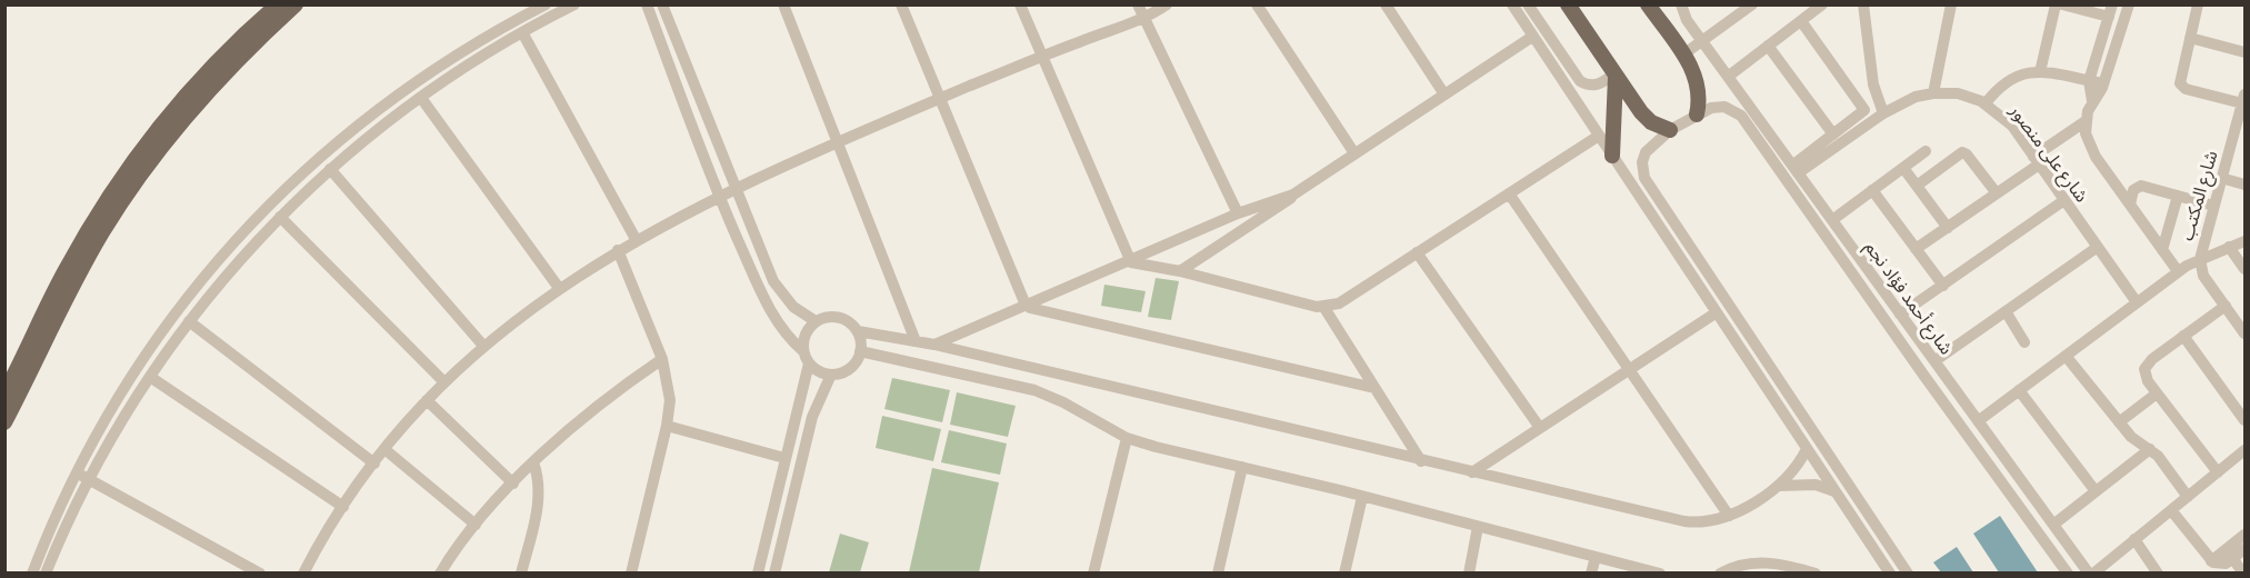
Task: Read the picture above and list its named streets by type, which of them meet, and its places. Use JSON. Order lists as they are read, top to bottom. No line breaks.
{"streets":{"street":["شارع على منصور","شارع المكتب","شارع أحمد فؤاد نجم"]},"crossings":[["شارع على منصور","شارع أحمد فؤاد نجم"]]}
